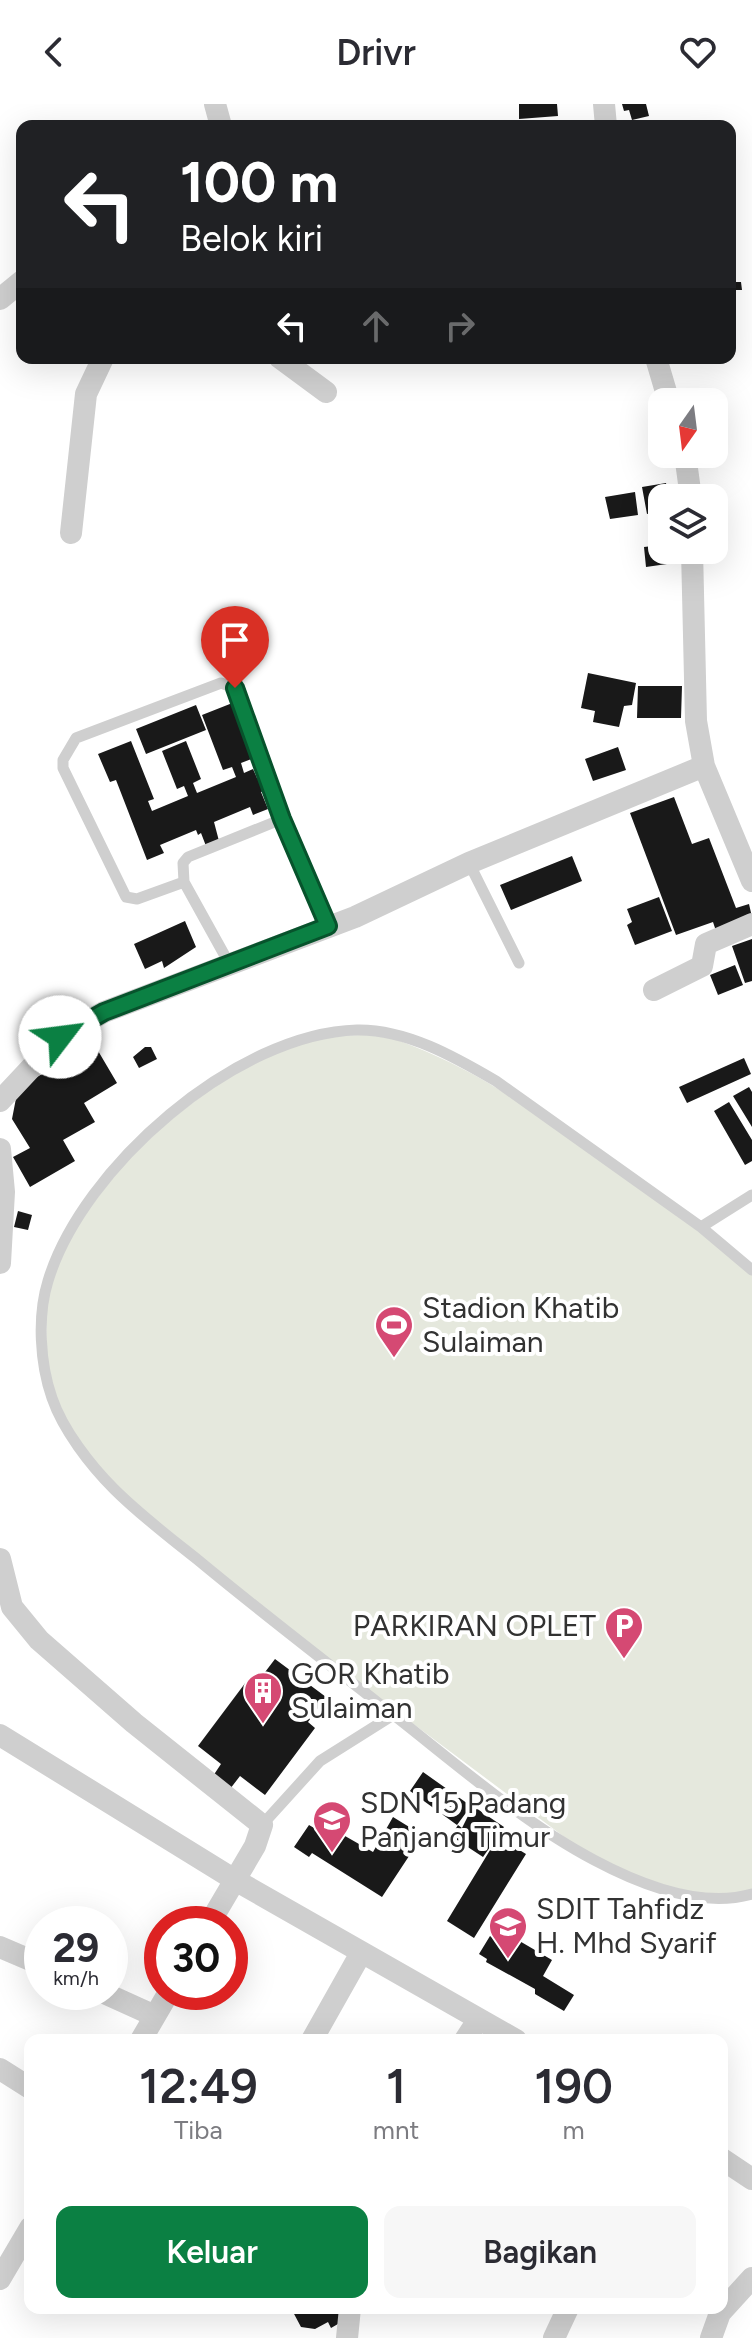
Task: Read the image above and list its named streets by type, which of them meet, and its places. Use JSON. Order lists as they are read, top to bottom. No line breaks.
{"places":{"sports":["Stadion Khatib Sulaiman"],"parking":["PARKIRAN OPLET"],"building":["GOR Khatib Sulaiman"],"school or university":["SDN 15 Padang Panjang Timur","SDIT Tahfidz H. Mhd Syarif"]},"north":"bottom","page":{"header":"Drivr","turn":["100 m","Belok kiri"],"speed":"29 km/h","limit":"30","eta":["12:49","Tiba","1","mnt","190","m"],"buttons":["Keluar","Bagikan"]}}
